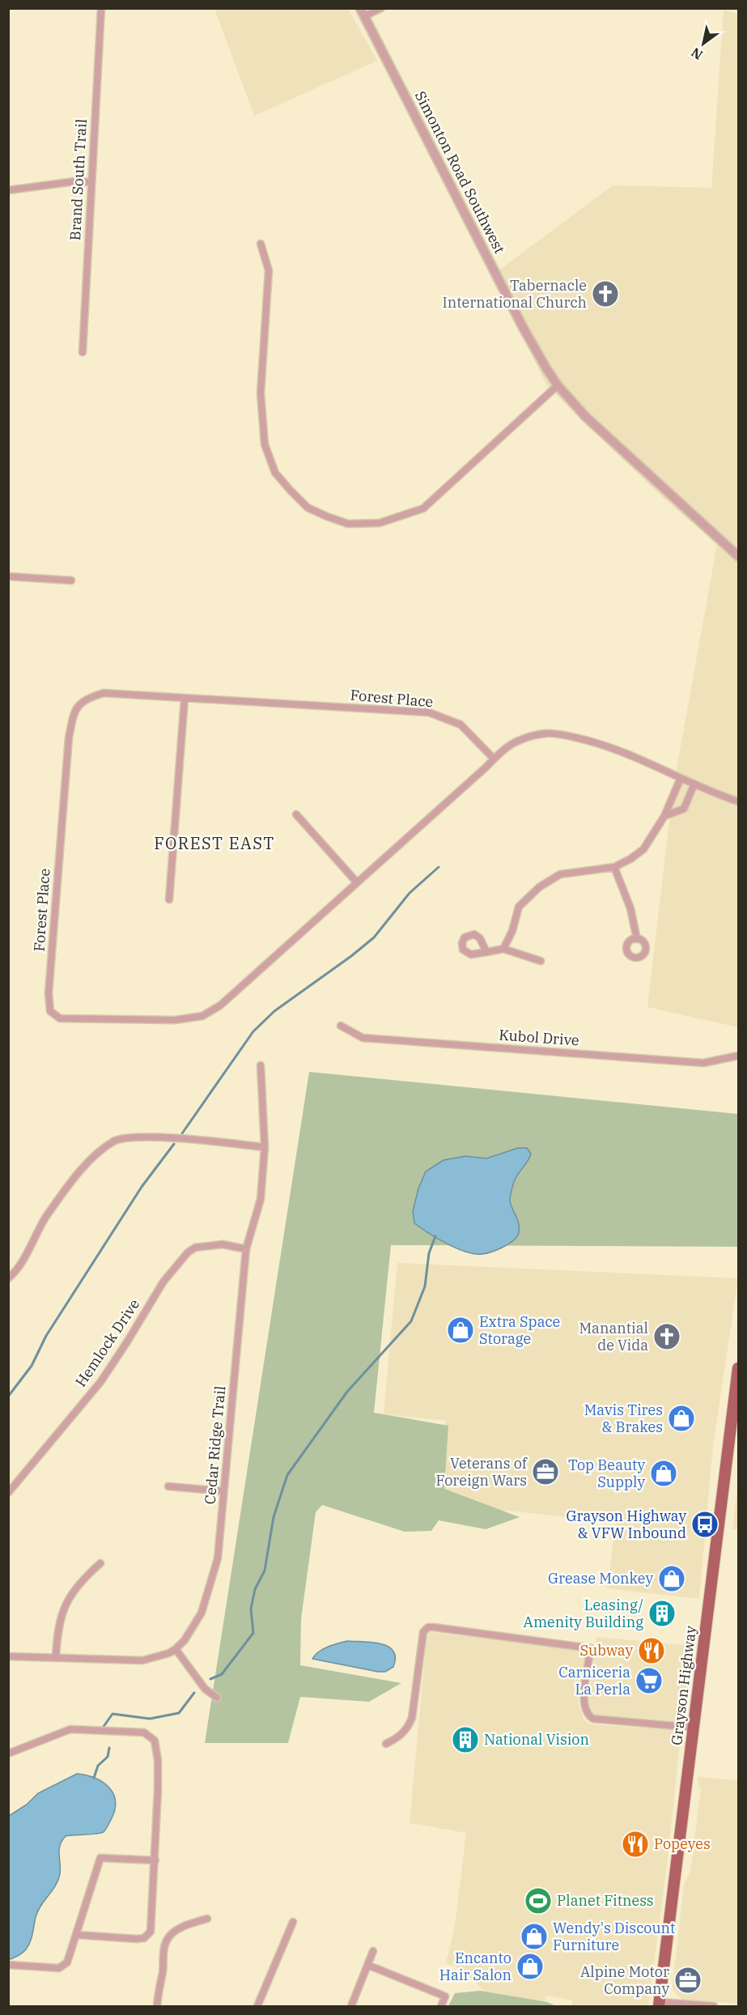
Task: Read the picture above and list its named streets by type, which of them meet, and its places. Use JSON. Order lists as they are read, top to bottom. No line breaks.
{"streets":{"main road":["Grayson Highway"],"street":["Simonton Road Southwest","Brand South Trail","Forest Place","Kubol Drive","Hemlock Drive","Cedar Ridge Trail"]},"crossings":[["Hemlock Drive","Cedar Ridge Trail"]],"districts":["FOREST EAST"],"places":{"church":["Tabernacle International Church","Manantial de Vida"],"shop":["Extra Space Storage","Mavis Tires & Brakes","Top Beauty Supply","Grease Monkey","Wendy's Discount Furniture","Encanto Hair Salon"],"office":["Veterans of Foreign Wars","Alpine Motor Company"],"bus stop":["Grayson Highway & VFW Inbound"],"building":["Leasing/ Amenity Building","National Vision"],"restaurant":["Subway","Popeyes"],"supermarket":["Carniceria La Perla"],"sports":["Planet Fitness"]},"north":"bottom left"}
